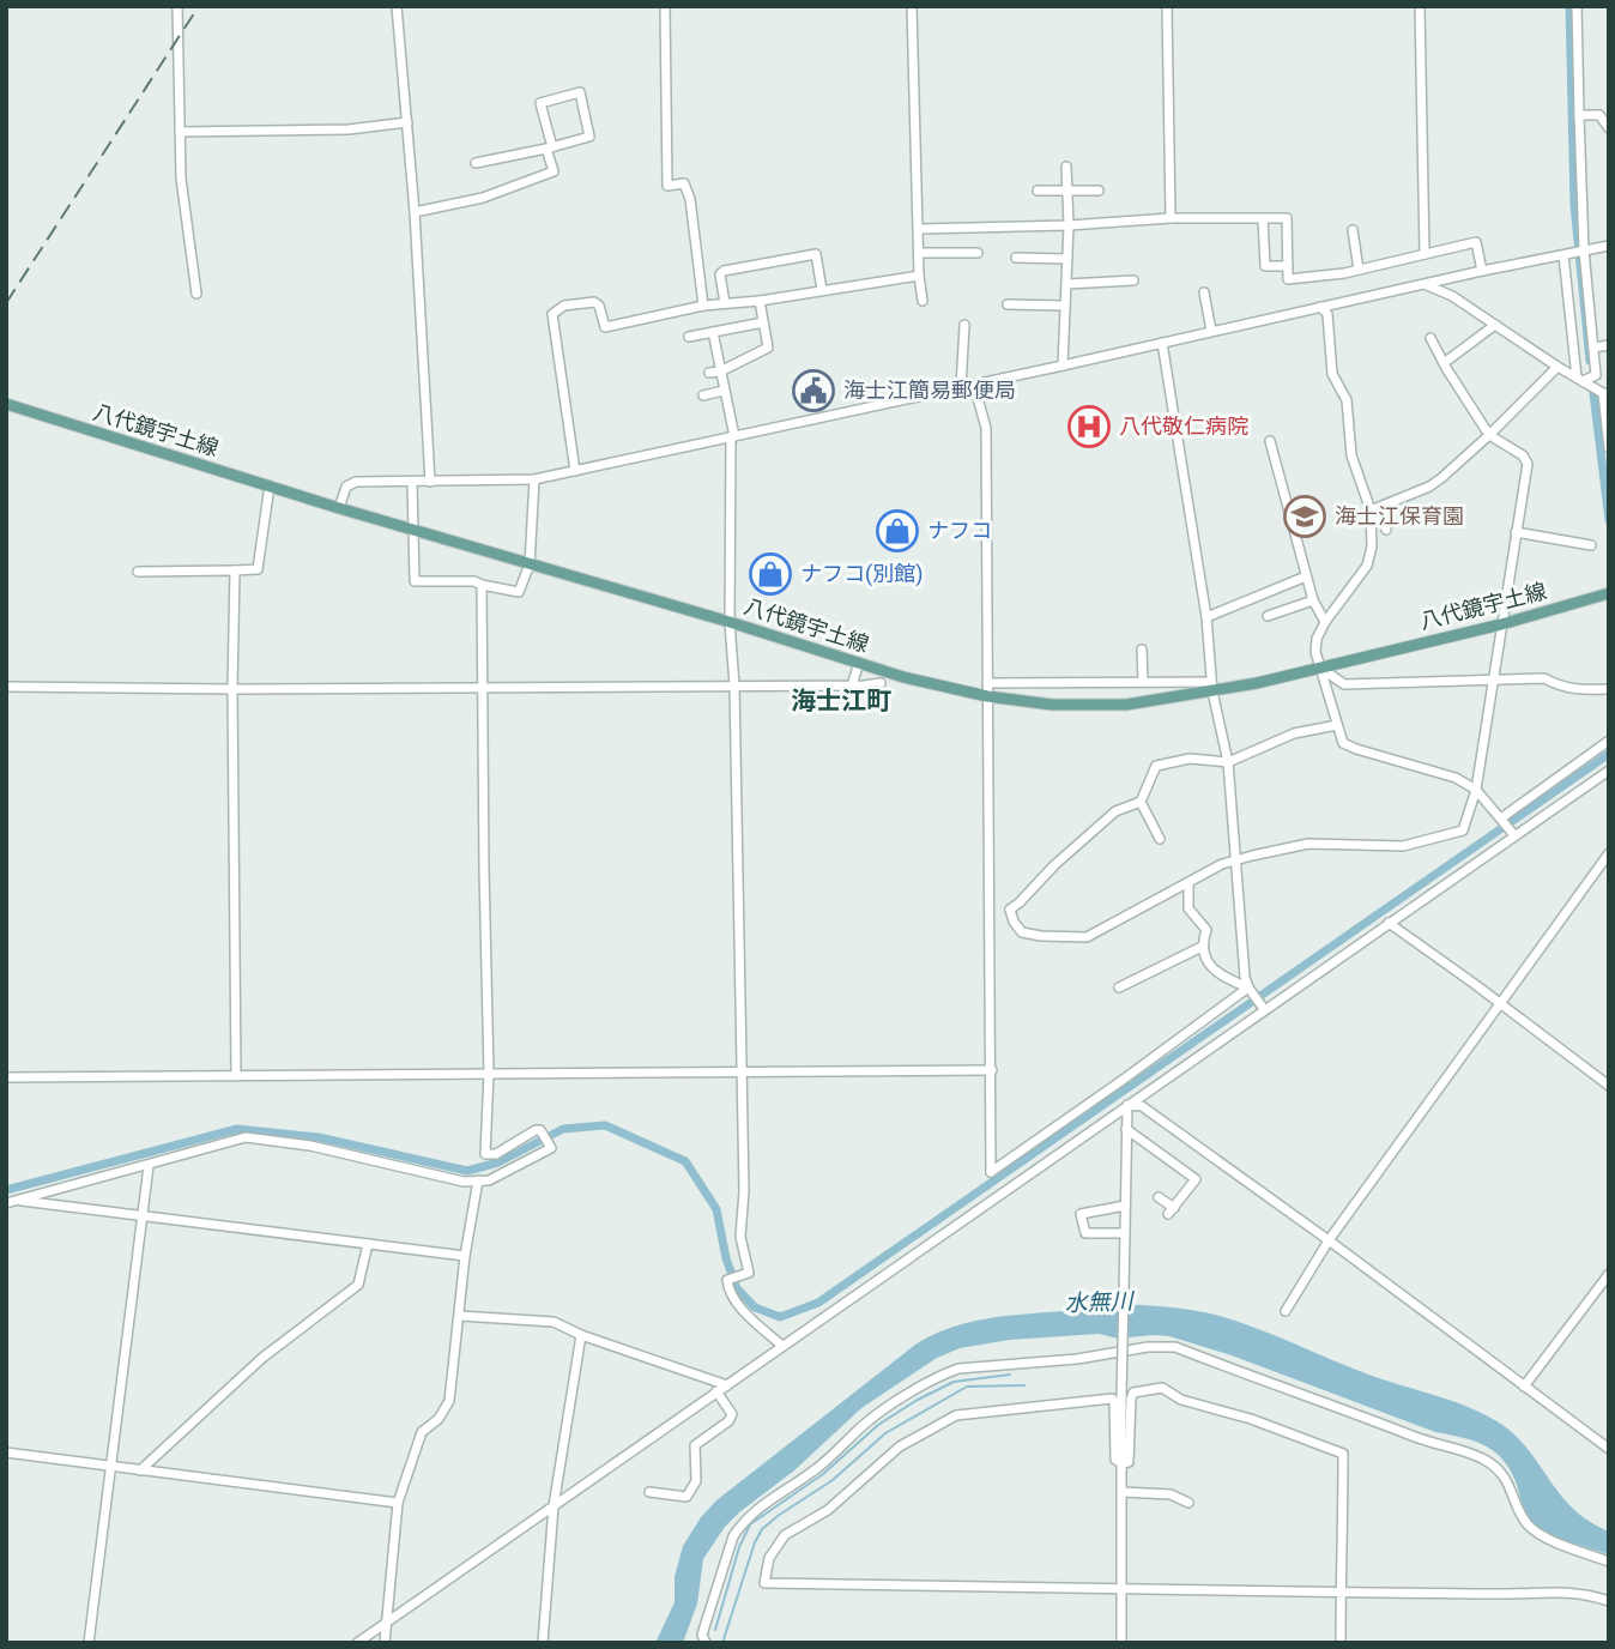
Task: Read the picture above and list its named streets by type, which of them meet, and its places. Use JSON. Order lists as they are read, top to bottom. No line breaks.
{"streets":{"main road":["八代鏡宇土線"]},"districts":["海士江町"],"water":["水無川"],"places":{"public building":["海士江簡易郵便局"],"hospital":["八代敬仁病院"],"school or university":["海士江保育園"],"shop":["ナフコ","ナフコ(別館)"]}}
